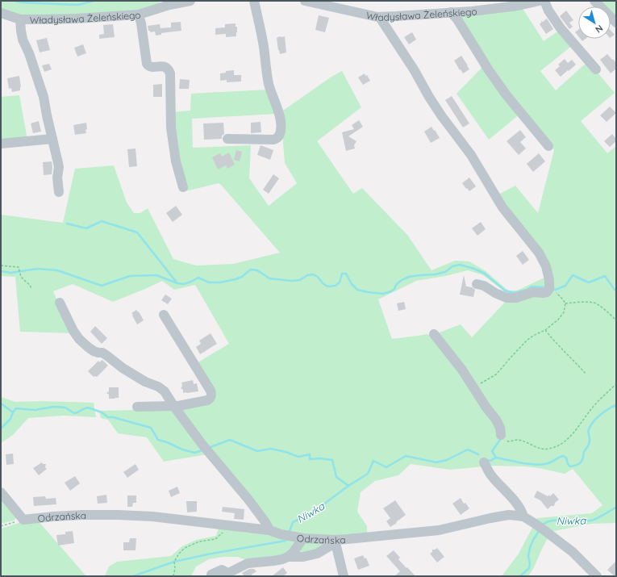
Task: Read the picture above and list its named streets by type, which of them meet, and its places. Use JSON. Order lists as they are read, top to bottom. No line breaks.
{"streets":{"street":["Władysława Żeleńskiego","Odrzańska"]},"water":["Niwka"],"north":"bottom right"}
